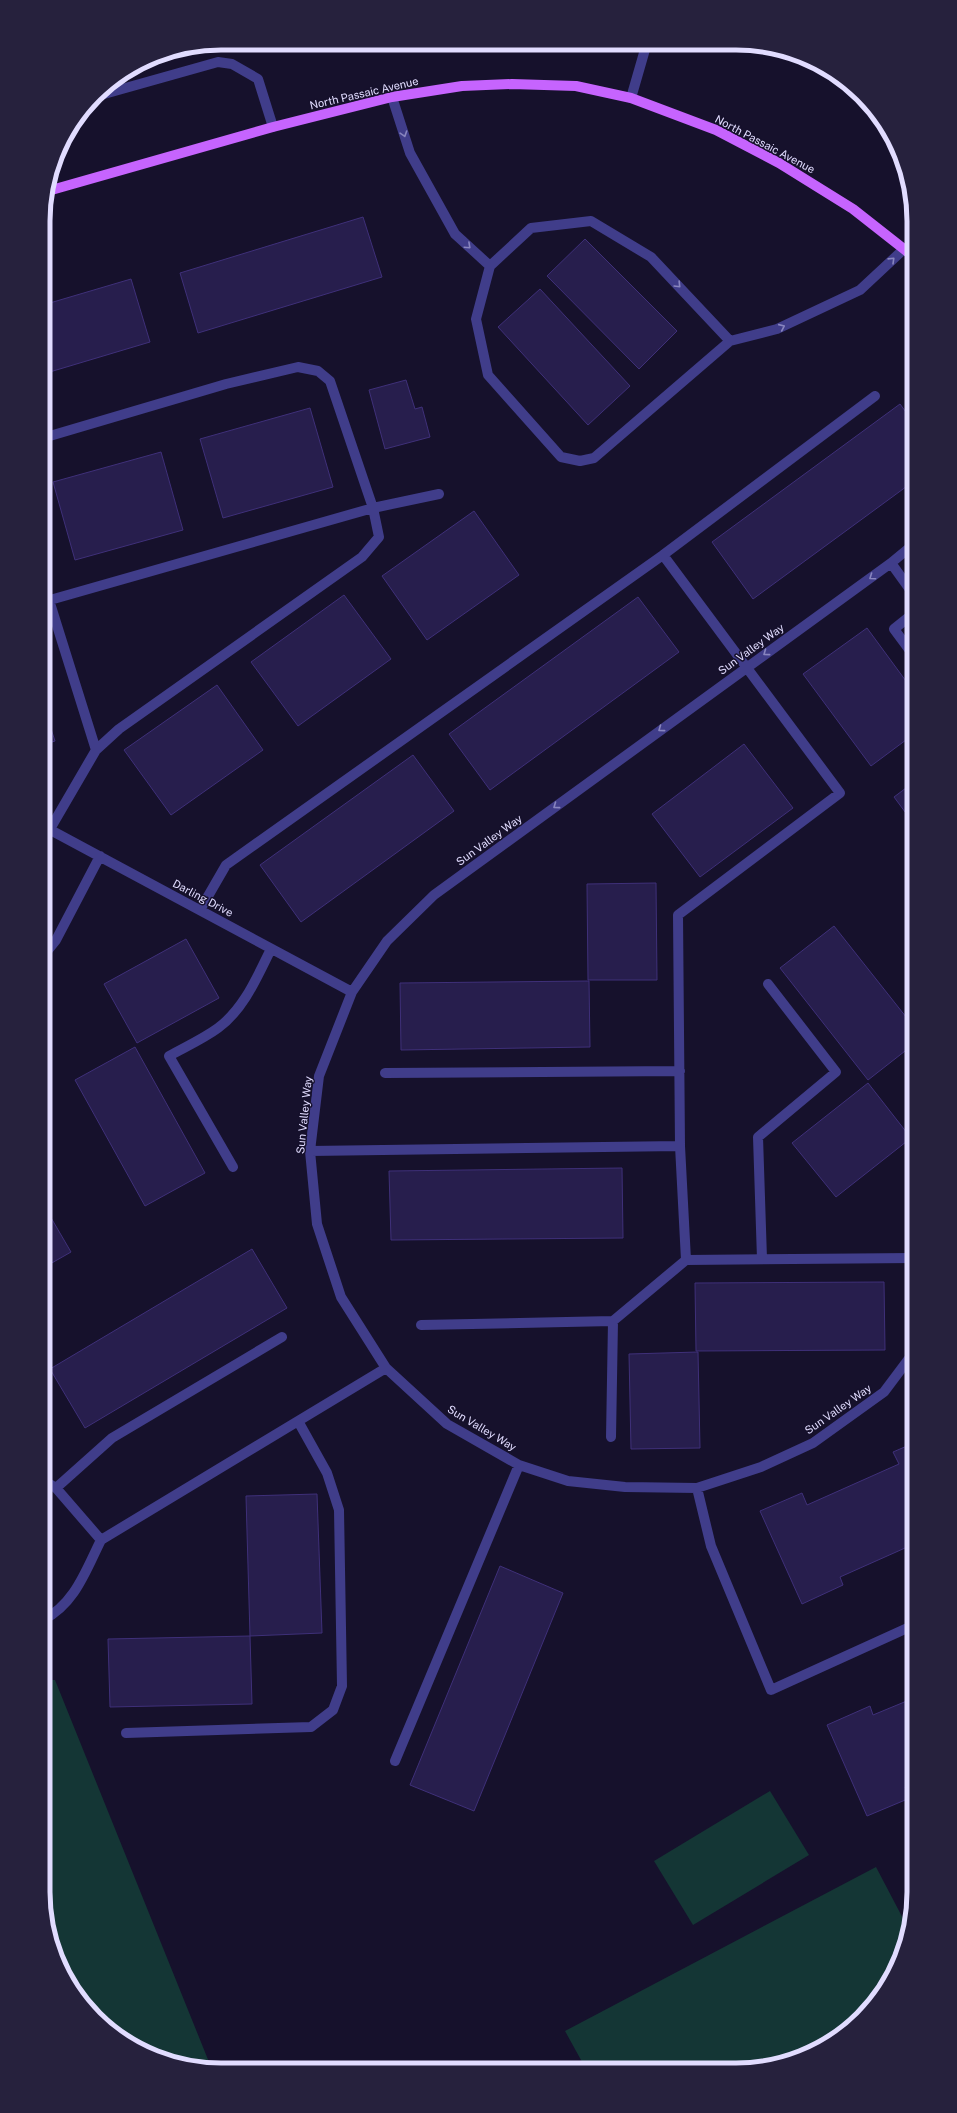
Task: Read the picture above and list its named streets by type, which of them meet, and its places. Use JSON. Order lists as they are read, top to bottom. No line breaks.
{"streets":{"main road":["North Passaic Avenue"],"street":["Sun Valley Way","Darling Drive"]},"crossings":[["Sun Valley Way","Darling Drive"]],"one_way":["Sun Valley Way"]}
